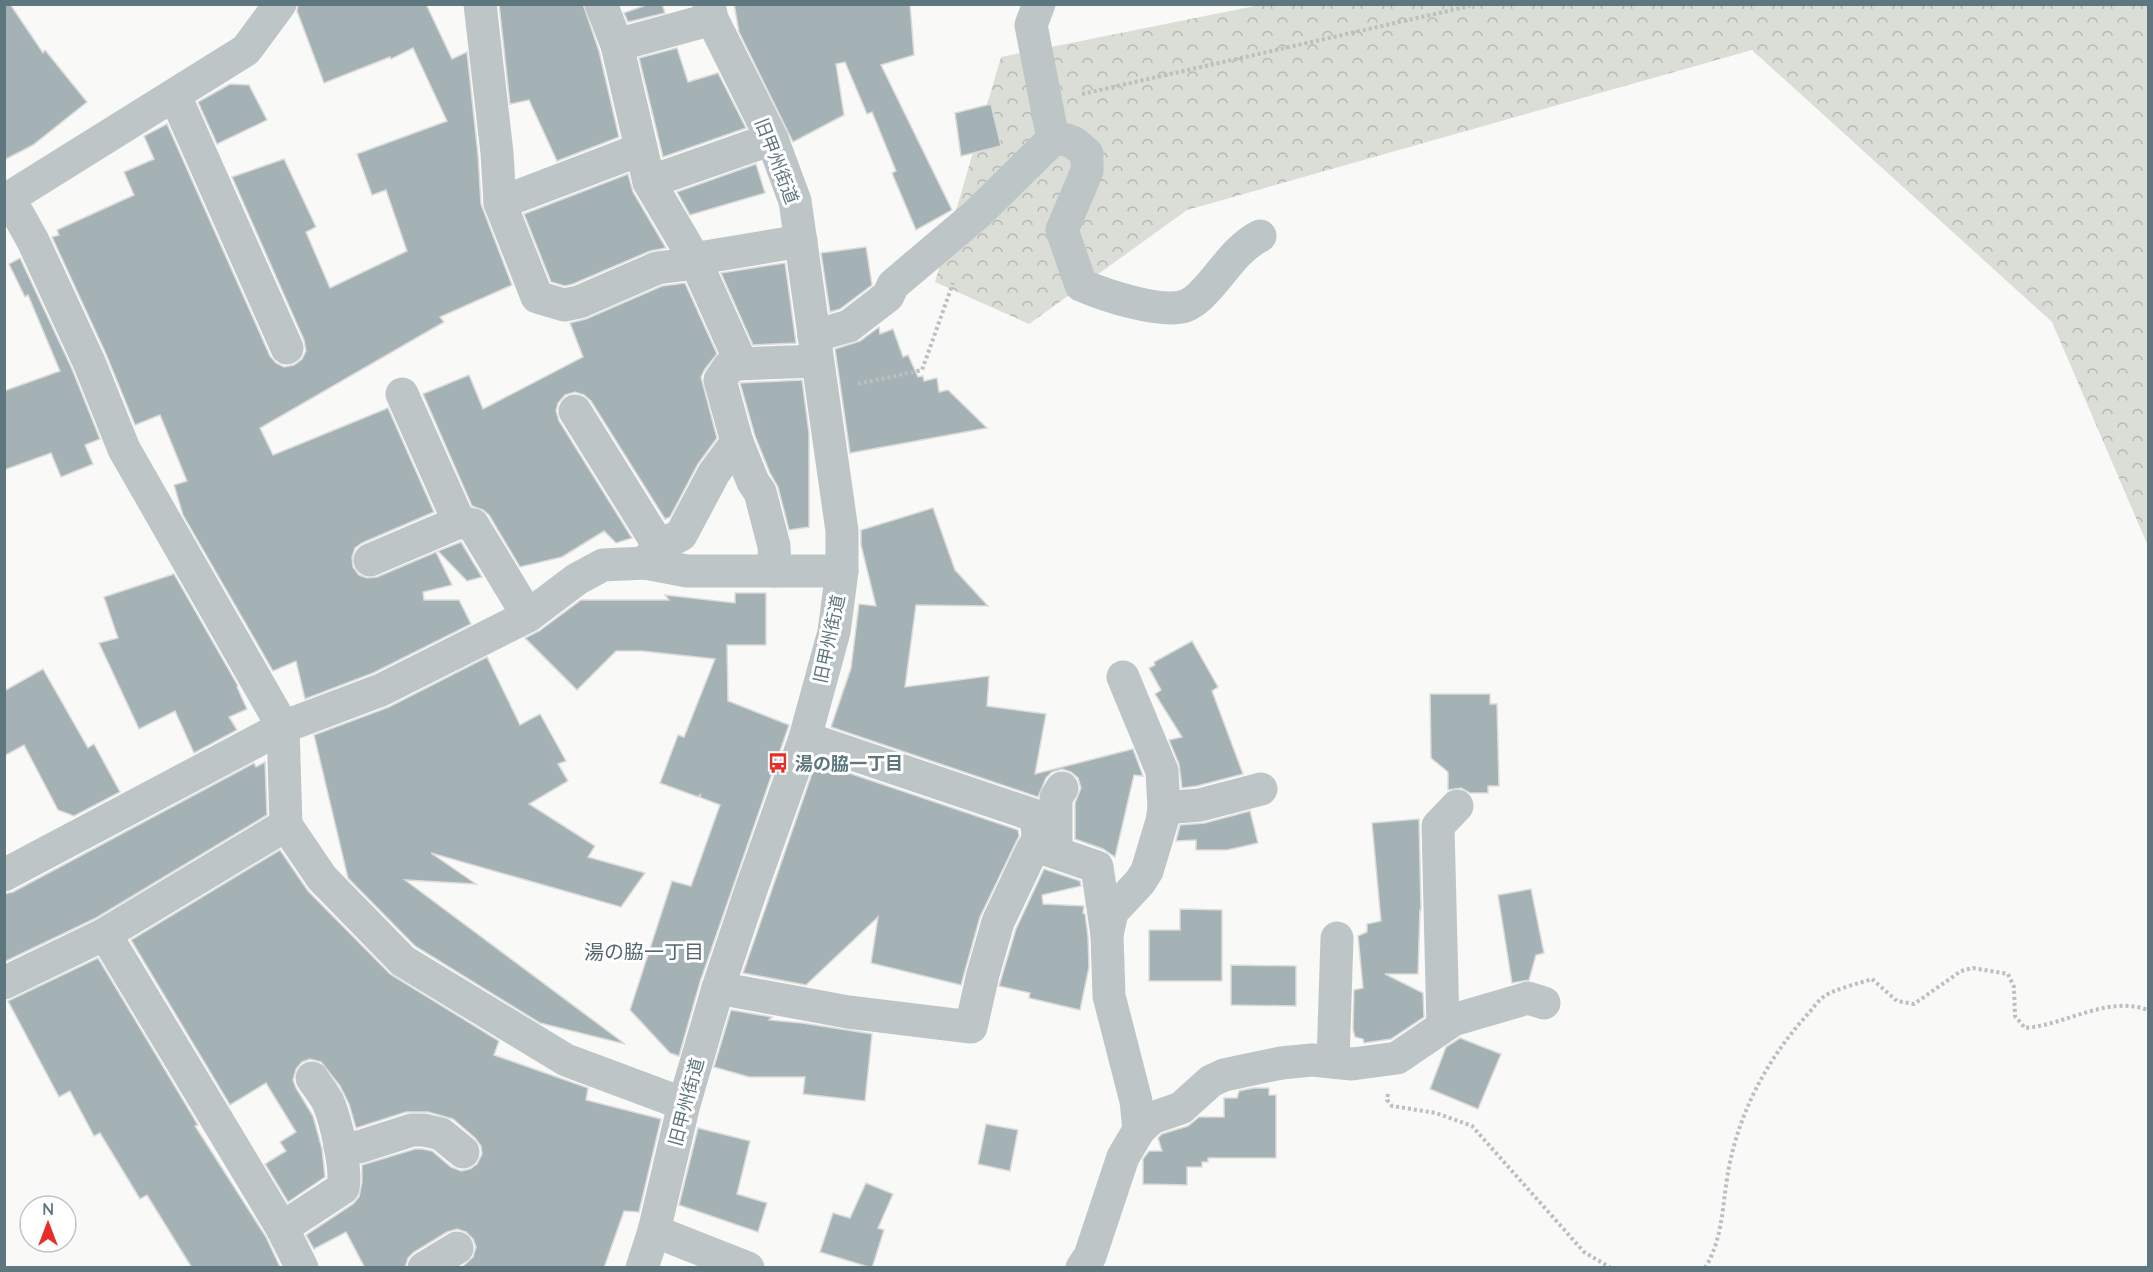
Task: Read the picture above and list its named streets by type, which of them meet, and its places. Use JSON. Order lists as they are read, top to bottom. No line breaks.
{"streets":{"street":["旧甲州街道"]},"districts":["湯の脇一丁目"],"places":{"bus stop":["湯の脇一丁目"]},"north":"top"}
